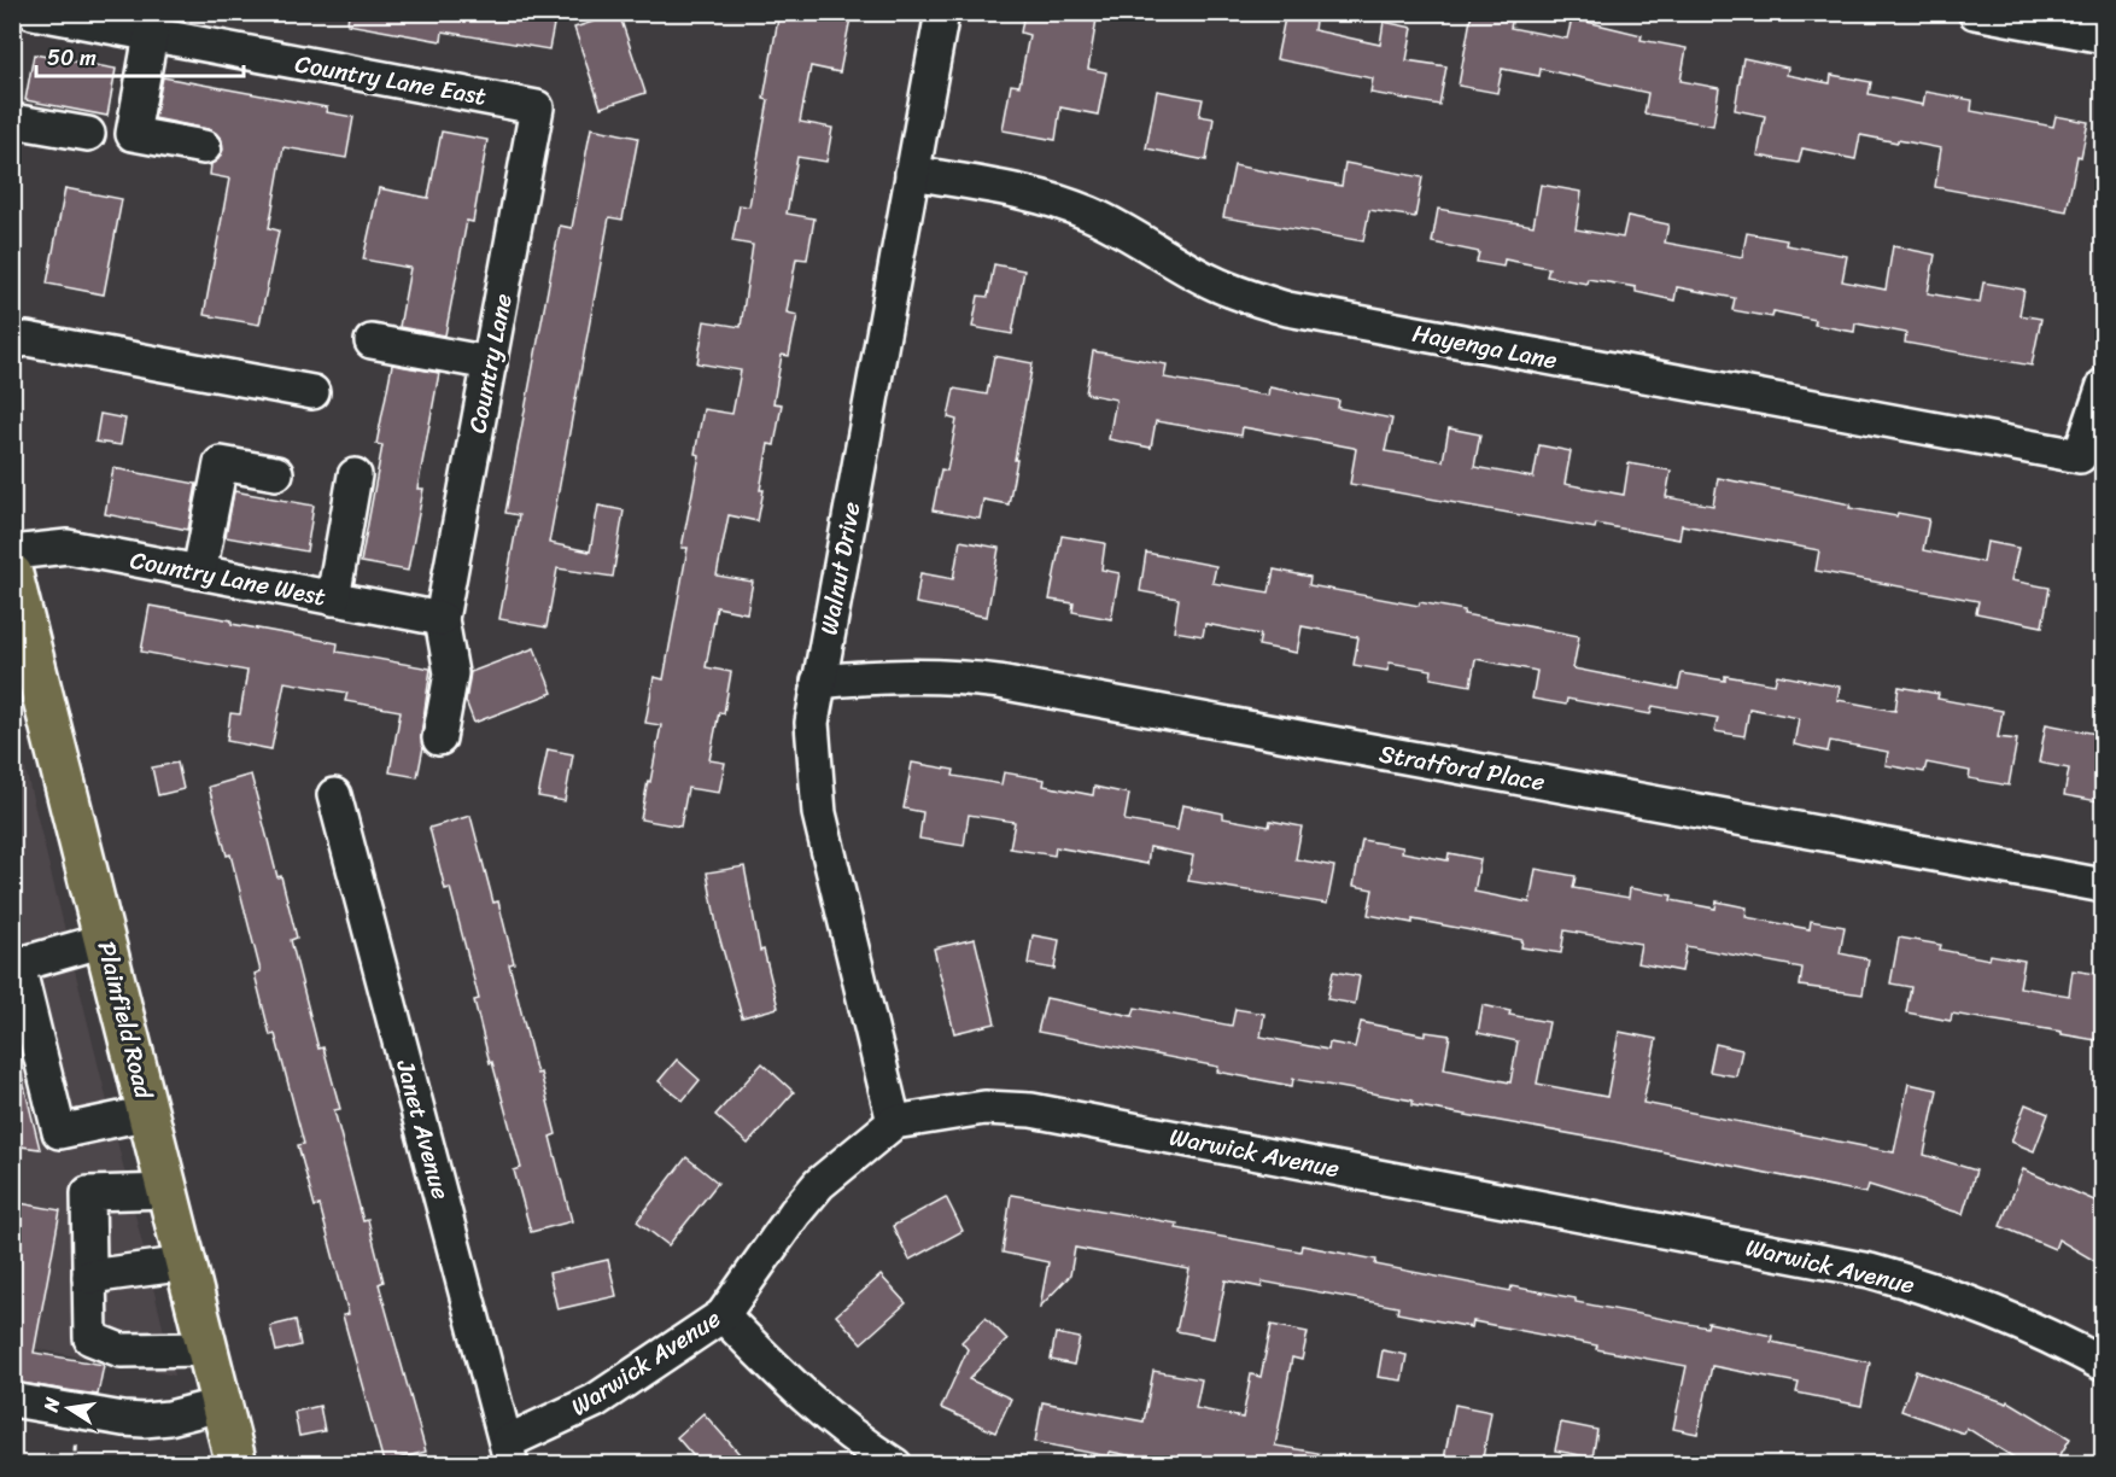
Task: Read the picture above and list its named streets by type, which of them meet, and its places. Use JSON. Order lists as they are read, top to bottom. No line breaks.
{"streets":{"main road":["Plainfield Road"],"street":["Country Lane East","Hayenga Lane","Country Lane","Walnut Drive","Country Lane West","Stratford Place","Janet Avenue","Warwick Avenue"]},"crossings":[["Country Lane East","Country Lane"],["Hayenga Lane","Walnut Drive"],["Country Lane","Country Lane West"],["Walnut Drive","Stratford Place"],["Walnut Drive","Warwick Avenue"],["Janet Avenue","Warwick Avenue"]],"scale_bar":"50 m","north":"left"}
